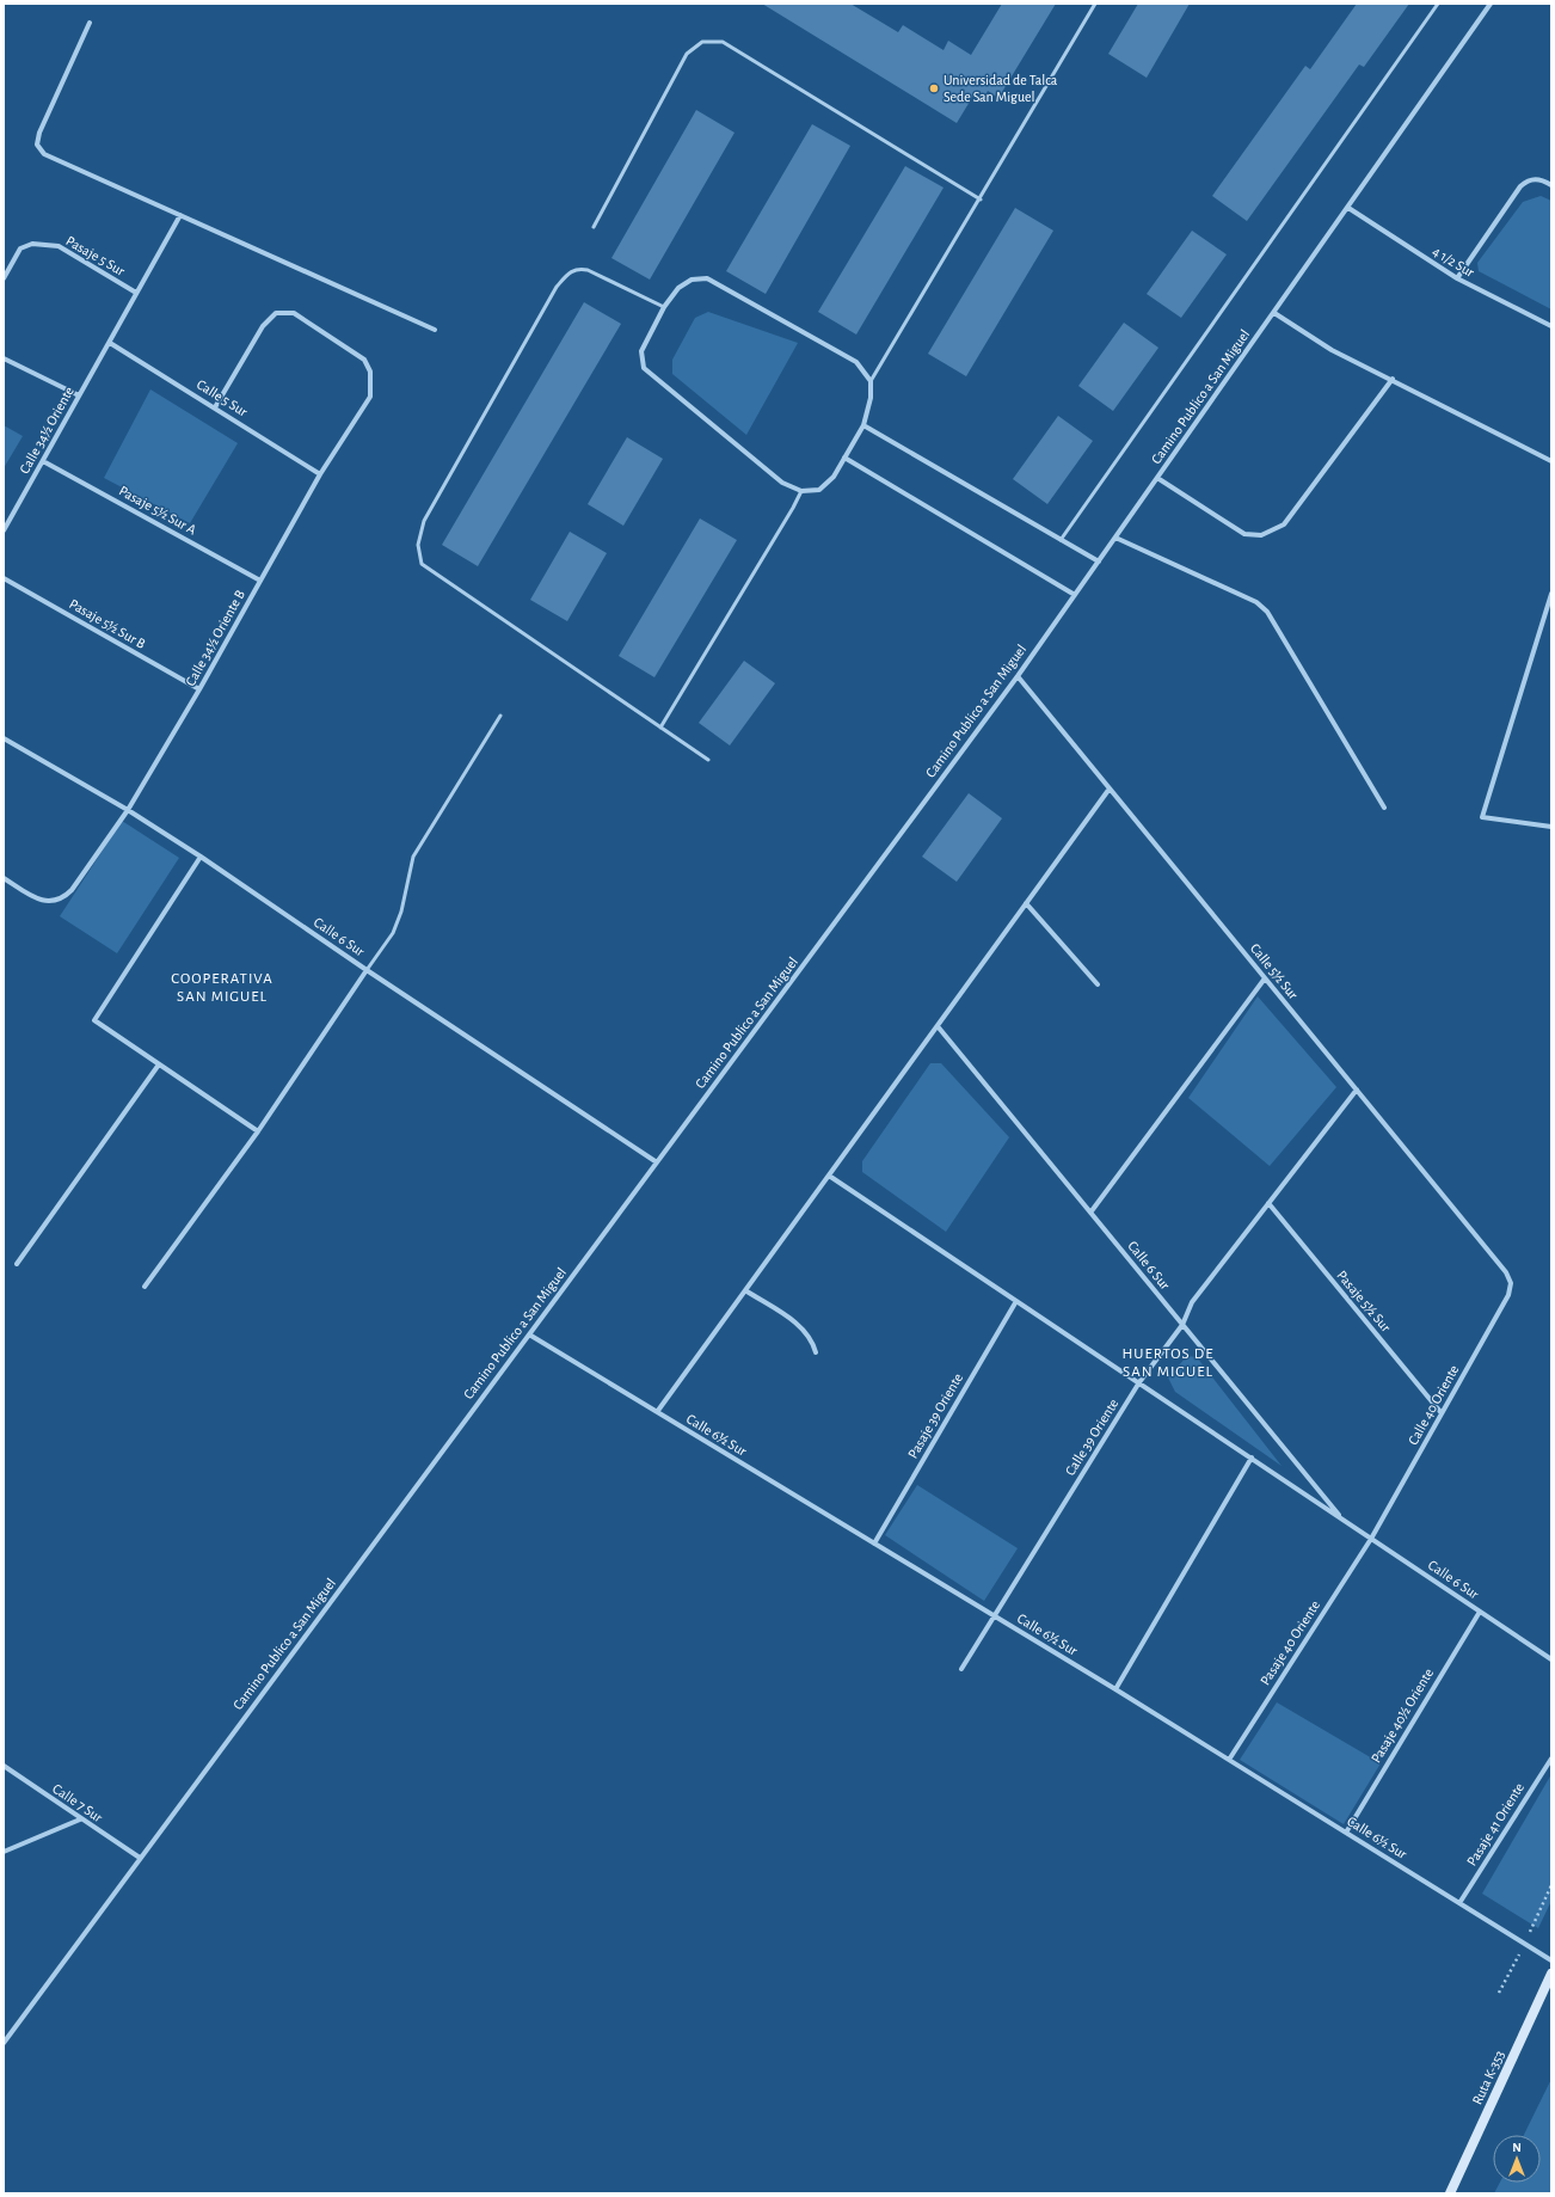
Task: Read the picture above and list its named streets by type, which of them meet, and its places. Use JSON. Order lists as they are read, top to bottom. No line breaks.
{"streets":{"street":["Pasaje 5 Sur","4 1/2 Sur","Camino Publico a San Miguel","Calle 5 Sur","Calle 34½ Oriente","Pasaje 5½ Sur A","Pasaje 5½ Sur B","Calle 34½ Oriente B","Calle 6 Sur","Calle 5½ Sur","Pasaje 5½ Sur","Calle 40 Oriente","Pasaje 39 Oriente","Calle 6½ Sur","Calle 39 Oriente","Pasaje 40 Oriente","Pasaje 40½ Oriente","Calle 7 Sur","Pasaje 41 Oriente","Ruta K-353"]},"crossings":[["Pasaje 5 Sur","Calle 34½ Oriente"],["4 1/2 Sur","Camino Publico a San Miguel"],["Camino Publico a San Miguel","Calle 6 Sur"],["Camino Publico a San Miguel","Calle 5½ Sur"],["Camino Publico a San Miguel","Calle 6½ Sur"],["Camino Publico a San Miguel","Calle 7 Sur"],["Calle 5 Sur","Calle 34½ Oriente"],["Calle 5 Sur","Calle 34½ Oriente B"],["Calle 34½ Oriente","Pasaje 5½ Sur A"],["Pasaje 5½ Sur A","Calle 34½ Oriente B"],["Pasaje 5½ Sur B","Calle 34½ Oriente B"],["Calle 34½ Oriente B","Calle 6 Sur"],["Calle 6 Sur","Calle 40 Oriente"],["Calle 6 Sur","Pasaje 39 Oriente"],["Calle 6 Sur","Calle 39 Oriente"],["Calle 6 Sur","Pasaje 40 Oriente"],["Calle 6 Sur","Pasaje 40½ Oriente"],["Calle 5½ Sur","Calle 40 Oriente"],["Calle 5½ Sur","Calle 39 Oriente"],["Pasaje 5½ Sur","Calle 40 Oriente"],["Pasaje 5½ Sur","Calle 39 Oriente"],["Calle 40 Oriente","Pasaje 40 Oriente"],["Pasaje 39 Oriente","Calle 6½ Sur"],["Calle 6½ Sur","Calle 39 Oriente"],["Calle 6½ Sur","Pasaje 40 Oriente"],["Calle 6½ Sur","Pasaje 40½ Oriente"],["Calle 6½ Sur","Pasaje 41 Oriente"]],"districts":["COOPERATIVA SAN MIGUEL","HUERTOS DE SAN MIGUEL"],"places":["Universidad de Talca Sede San Miguel"],"north":"top"}
